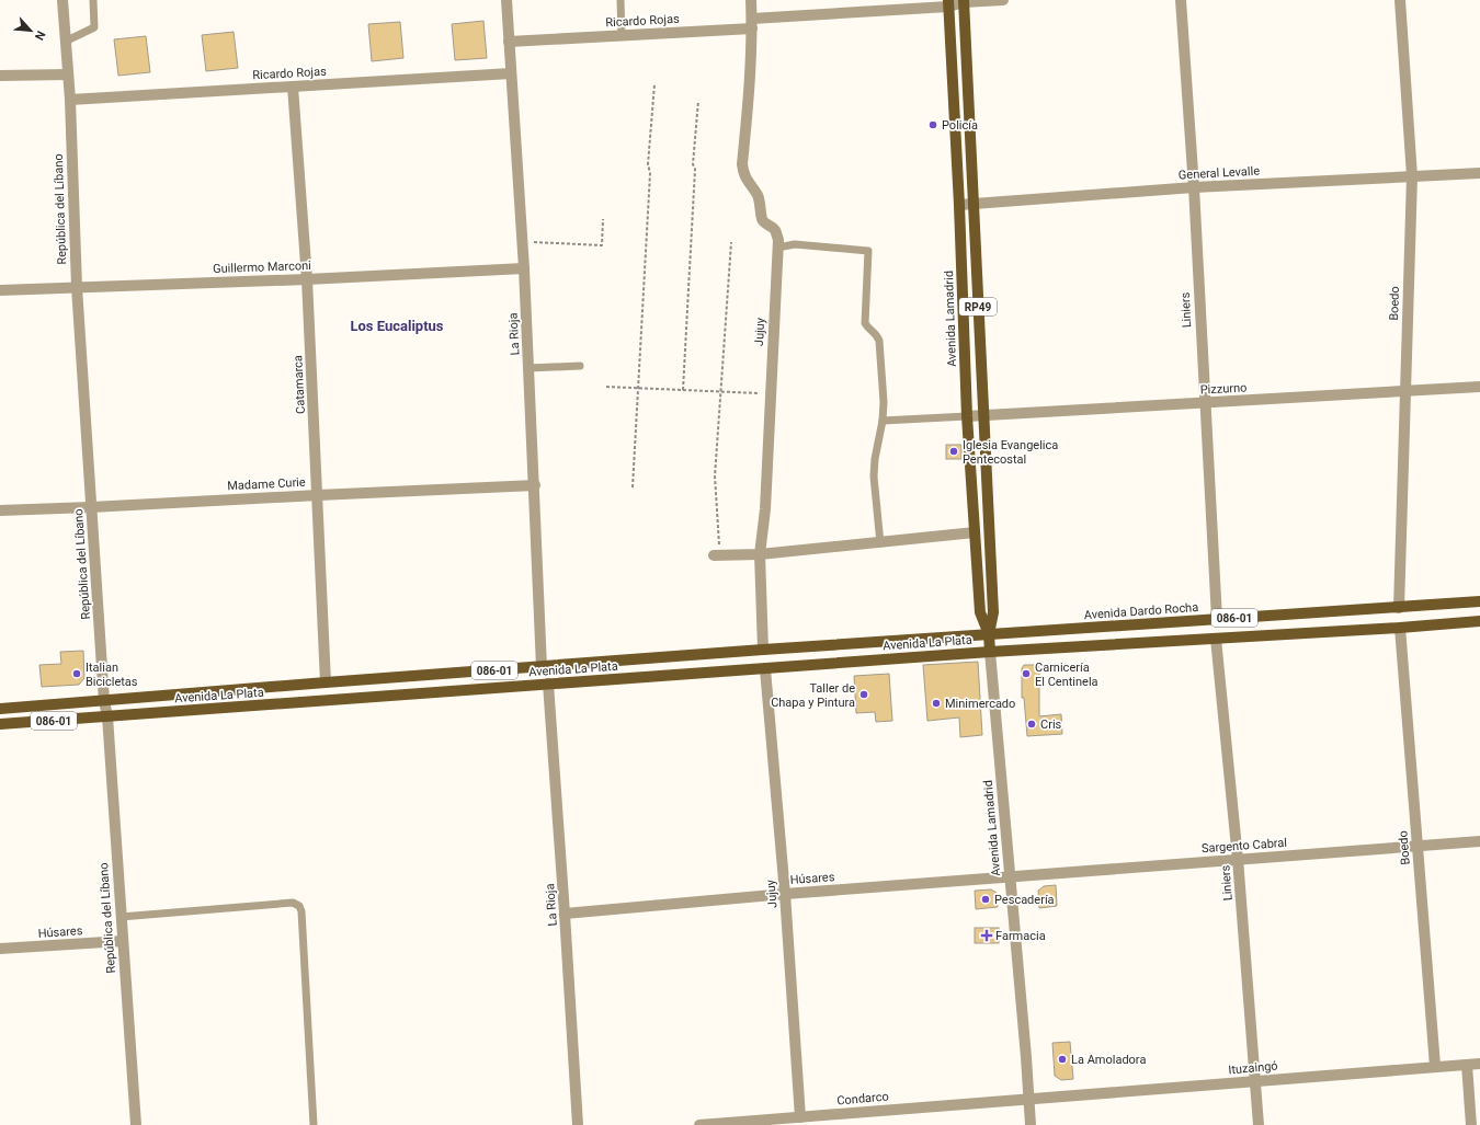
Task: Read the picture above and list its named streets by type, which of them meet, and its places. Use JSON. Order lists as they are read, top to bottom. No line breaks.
{"streets":{"main road":["RP49","Avenida Lamadrid","Avenida Dardo Rocha","086-01","Avenida La Plata"],"street":["Ricardo Rojas","General Levalle","República del Líbano","Guillermo Marconi","Boedo","Liniers","Jujuy","La Rioja","Catamarca","Pizzurno","Madame Curie","Sargento Cabral","Húsares","Ituzaingó","Condarco"]},"crossings":[["Ricardo Rojas","República del Líbano"],["Ricardo Rojas","Avenida Lamadrid"],["Ricardo Rojas","Jujuy"],["Ricardo Rojas","La Rioja"],["Ricardo Rojas","Catamarca"],["General Levalle","Boedo"],["General Levalle","Liniers"],["General Levalle","Avenida Lamadrid"],["República del Líbano","Guillermo Marconi"],["República del Líbano","Madame Curie"],["República del Líbano","Avenida La Plata"],["República del Líbano","Húsares"],["Guillermo Marconi","La Rioja"],["Guillermo Marconi","Catamarca"],["Boedo","Pizzurno"],["Boedo","Avenida Dardo Rocha"],["Boedo","086-01"],["Boedo","Sargento Cabral"],["Boedo","Ituzaingó"],["Liniers","Pizzurno"],["Liniers","Avenida Dardo Rocha"],["Liniers","086-01"],["Liniers","Sargento Cabral"],["Liniers","Ituzaingó"],["Avenida Lamadrid","Pizzurno"],["Avenida Lamadrid","Avenida Dardo Rocha"],["Avenida Lamadrid","086-01"],["Avenida Lamadrid","Avenida La Plata"],["Avenida Lamadrid","Sargento Cabral"],["Avenida Lamadrid","Húsares"],["Avenida Lamadrid","Ituzaingó"],["Avenida Lamadrid","Condarco"],["Jujuy","Avenida La Plata"],["Jujuy","Húsares"],["Jujuy","Condarco"],["La Rioja","Madame Curie"],["La Rioja","Avenida La Plata"],["La Rioja","Húsares"],["Catamarca","Madame Curie"],["Catamarca","Avenida La Plata"],["Avenida Dardo Rocha","Avenida La Plata"],["086-01","Avenida La Plata"],["Sargento Cabral","Húsares"],["Ituzaingó","Condarco"]],"districts":["Los Eucaliptus"],"places":{"other":["Policía","Iglesia Evangelica Pentecostal","Italian Bicicletas","Carnicería El Centinela","Taller de Chapa y Pintura","Minimercado","Cris","Pescadería","La Amoladora"],"health":["Farmacia"]},"north":"bottom right"}
